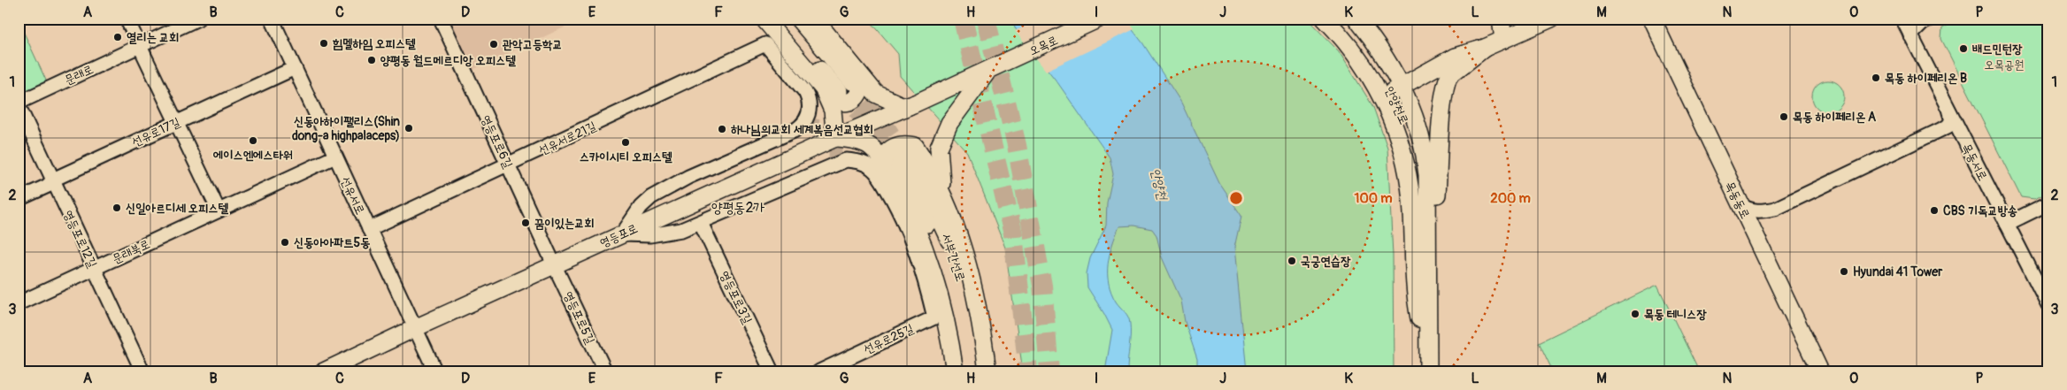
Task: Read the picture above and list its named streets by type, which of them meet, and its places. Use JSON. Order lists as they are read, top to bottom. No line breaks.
{"streets":{"main road":["오목로","안양천로","목동동로","영등포로","서부간선로"],"street":["문래로","선유로17길","선유서로21길","영등포로6길","목동서로","선유서로","영등포로12길","문래북로","영등포로3길","영등포로5길","선유로25길"]},"crossings":[["오목로","영등포로"],["선유로17길","선유서로"],["선유로17길","영등포로12길"],["선유서로21길","영등포로6길"],["선유서로21길","선유서로"],["선유서로21길","영등포로"],["영등포로6길","영등포로"],["영등포로6길","영등포로5길"],["선유서로","영등포로"],["선유서로","문래북로"],["영등포로","영등포로5길"],["영등포로12길","문래북로"],["영등포로3길","선유로25길"]],"districts":["양평동2가"],"water":["안양천"],"parks":["오목공원"],"places":["열리는 교회","힘멜하임 오피스텔","관악고등학교","배드민턴장","양평동 월드메르디앙 오피스텔","목동 하이페리온 B","목동 하이페리온 A","신동아하이팰리스(Shin dong-a highpalaceps)","하나님의교회 세계복음선교협회","에이스엔에스타워","스카이시티 오피스텔","신일아르디세 오피스텔","CBS 기독교방송","꿈이있는교회","신동아아파트5동","국궁연습장","Hyundai 41 Tower","목동 테니스장"],"grid":{"columns":["A","B","C","D","E","F","G","H","I","J","K","L","M","N","O","P"],"rows":["1","2","3"]},"rings":["100 m","200 m"]}
